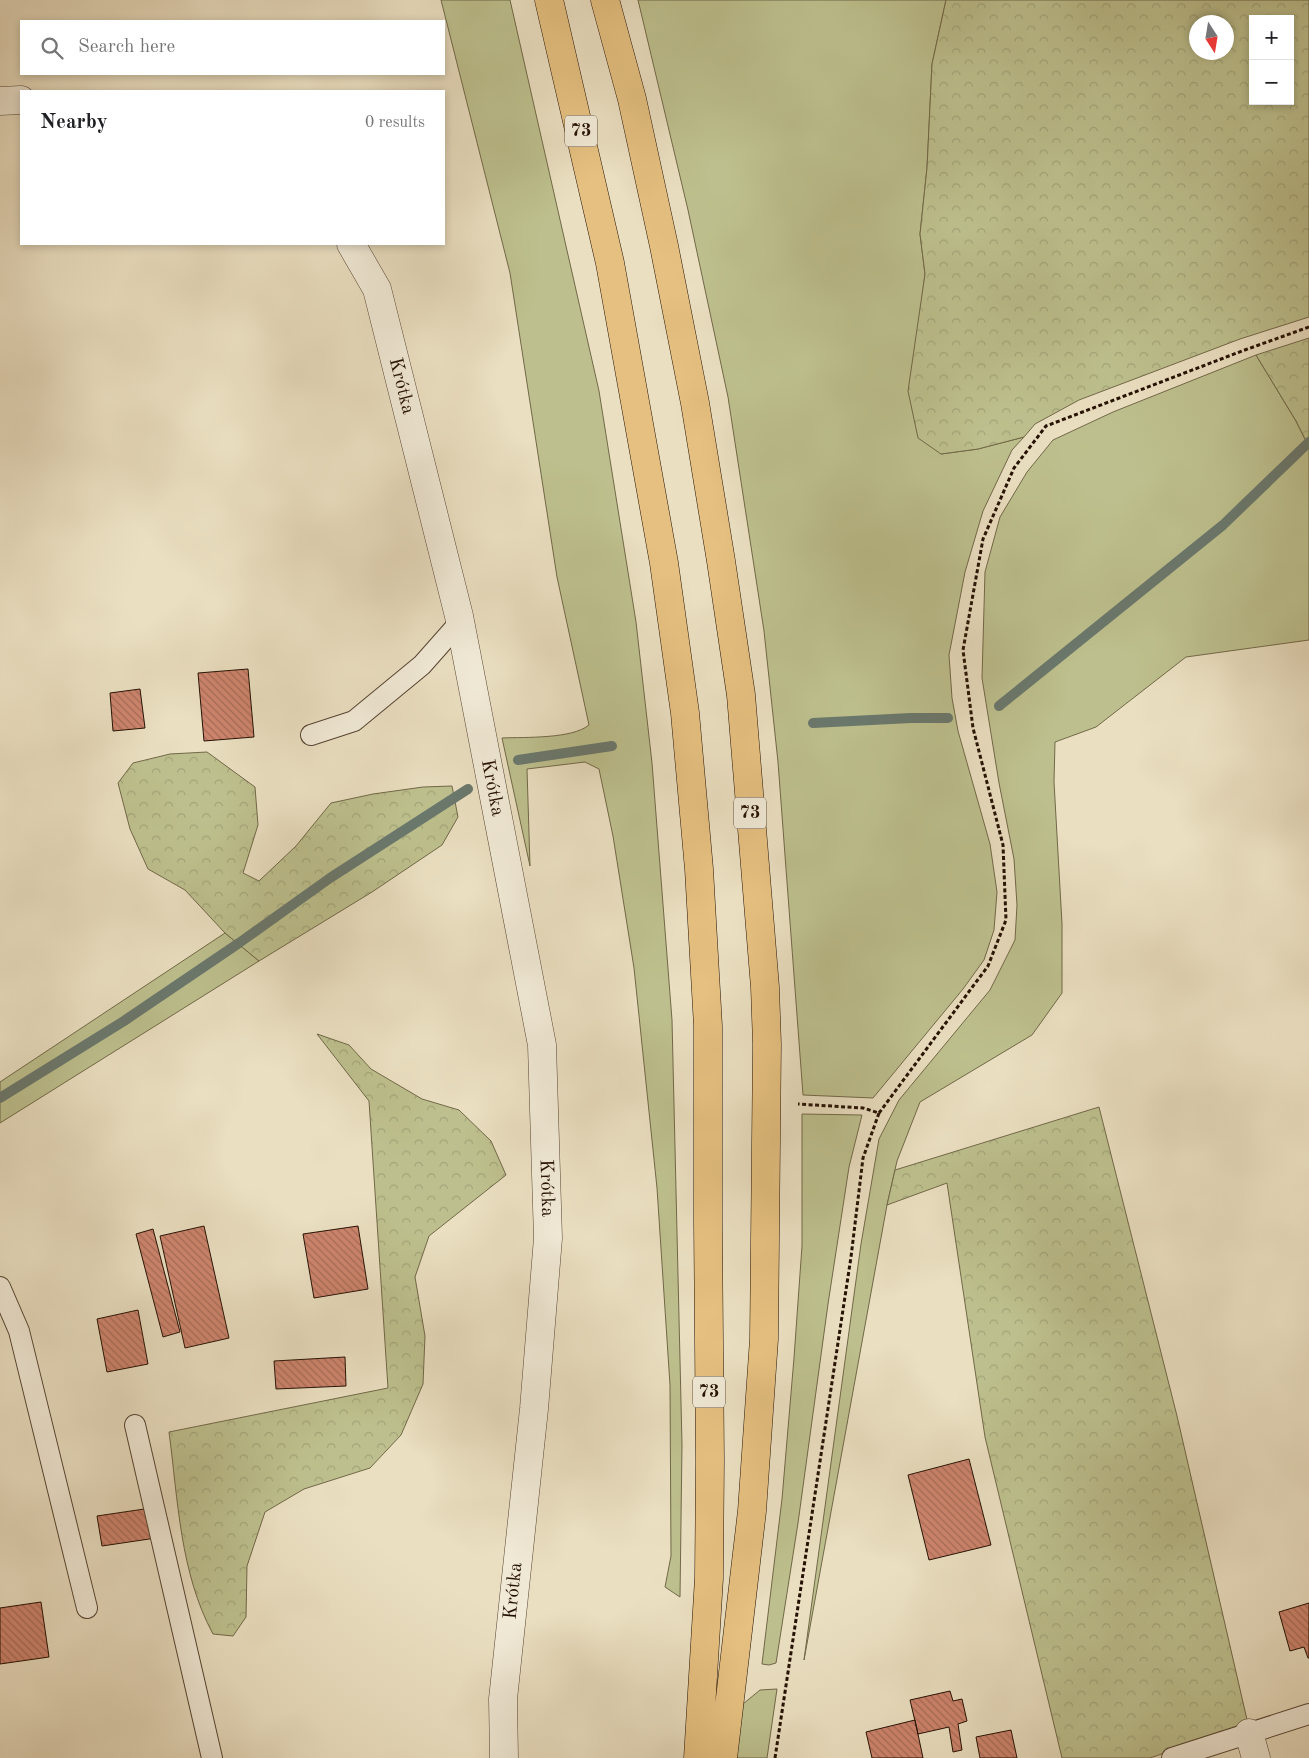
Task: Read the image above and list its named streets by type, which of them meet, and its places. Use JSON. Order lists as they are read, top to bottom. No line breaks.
{"streets":{"main road":["73"],"street":["Krótka"]},"north":"bottom","page":{"map_buttons":["+","−"],"search":"Search here","heading":["Nearby","0 results"]}}
